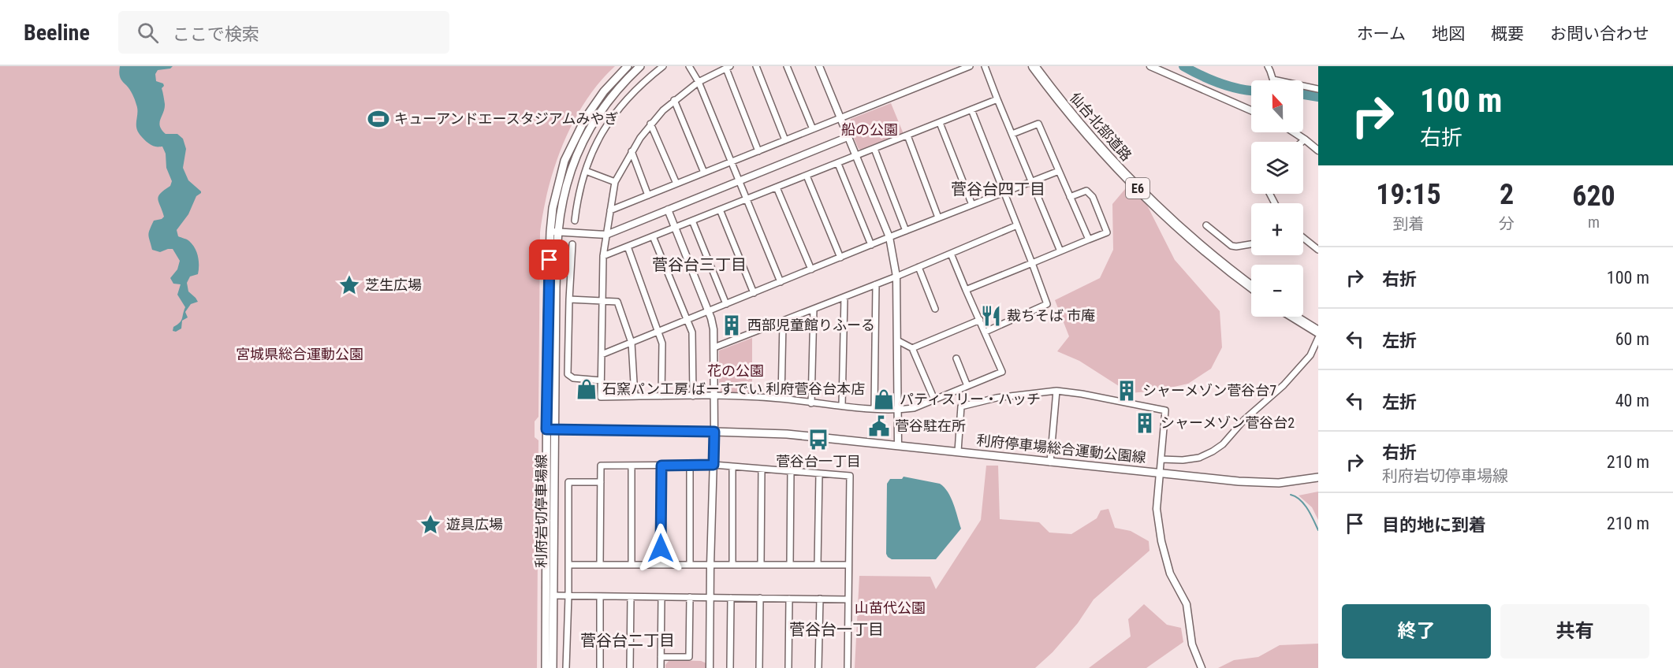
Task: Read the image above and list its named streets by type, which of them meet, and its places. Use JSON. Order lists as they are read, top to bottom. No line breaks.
{"streets":{"highway":["仙台北部道路","E6"],"main road":["利府停車場総合運動公園線","利府岩切停車場線"]},"crossings":[["利府停車場総合運動公園線","利府岩切停車場線"]],"districts":["菅谷台四丁目","菅谷台三丁目","菅谷台一丁目","菅谷台二丁目"],"parks":["船の公園","宮城県総合運動公園","花の公園","山苗代公園"],"places":{"sports":["キューアンドエースタジアムみやぎ"],"place":["芝生広場","遊具広場"],"restaurant":["裁ちそば 市庵"],"building":["西部児童館りふーる","シャーメゾン菅谷台7","シャーメゾン菅谷台2"],"shop":["石窯パン工房 ばーすでい 利府菅谷台本店","パティスリー・ハッチ"],"public building":["菅谷駐在所"],"bus stop":["菅谷台一丁目"]},"north":"top","page":{"header":"Beeline","search":"ここで検索","nav":["ホーム","地図","概要","お問い合わせ"],"turn":["100 m","右折"],"map_buttons":["+","−"],"eta":["19:15","到着","2","分","620","m"],"list":[{"name":"右折","value":"100 m"},{"name":"左折","value":"60 m"},{"name":"左折","value":"40 m"},{"name":"右折","note":"利府岩切停車場線","value":"210 m"},{"name":"目的地に到着","value":"210 m"}],"buttons":["終了","共有"]}}
